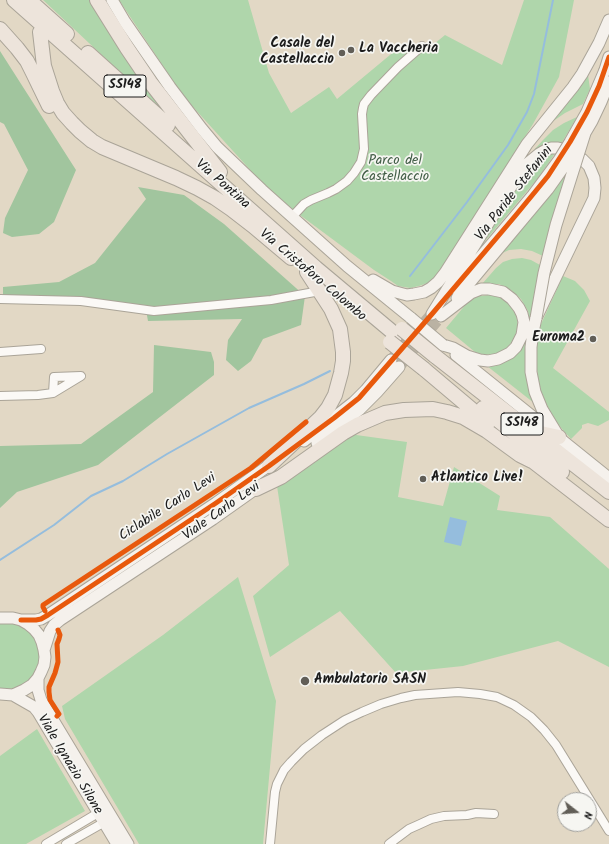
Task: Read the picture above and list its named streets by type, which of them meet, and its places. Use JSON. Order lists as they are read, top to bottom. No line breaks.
{"streets":{"highway":["SS148","Via Pontina","Via Cristoforo Colombo"],"main road":["Via Paride Stefanini","Viale Carlo Levi","Viale Ignazio Silone"],"cycle path":["Ciclabile Carlo Levi"]},"crossings":[["SS148","Via Cristoforo Colombo"],["Via Pontina","Via Cristoforo Colombo"],["Viale Carlo Levi","Viale Ignazio Silone"]],"parks":["Parco del Castellaccio"],"places":["La Vaccheria","Casale del Castellaccio","Euroma2","Atlantico Live!","Ambulatorio SASN"],"north":"right"}
